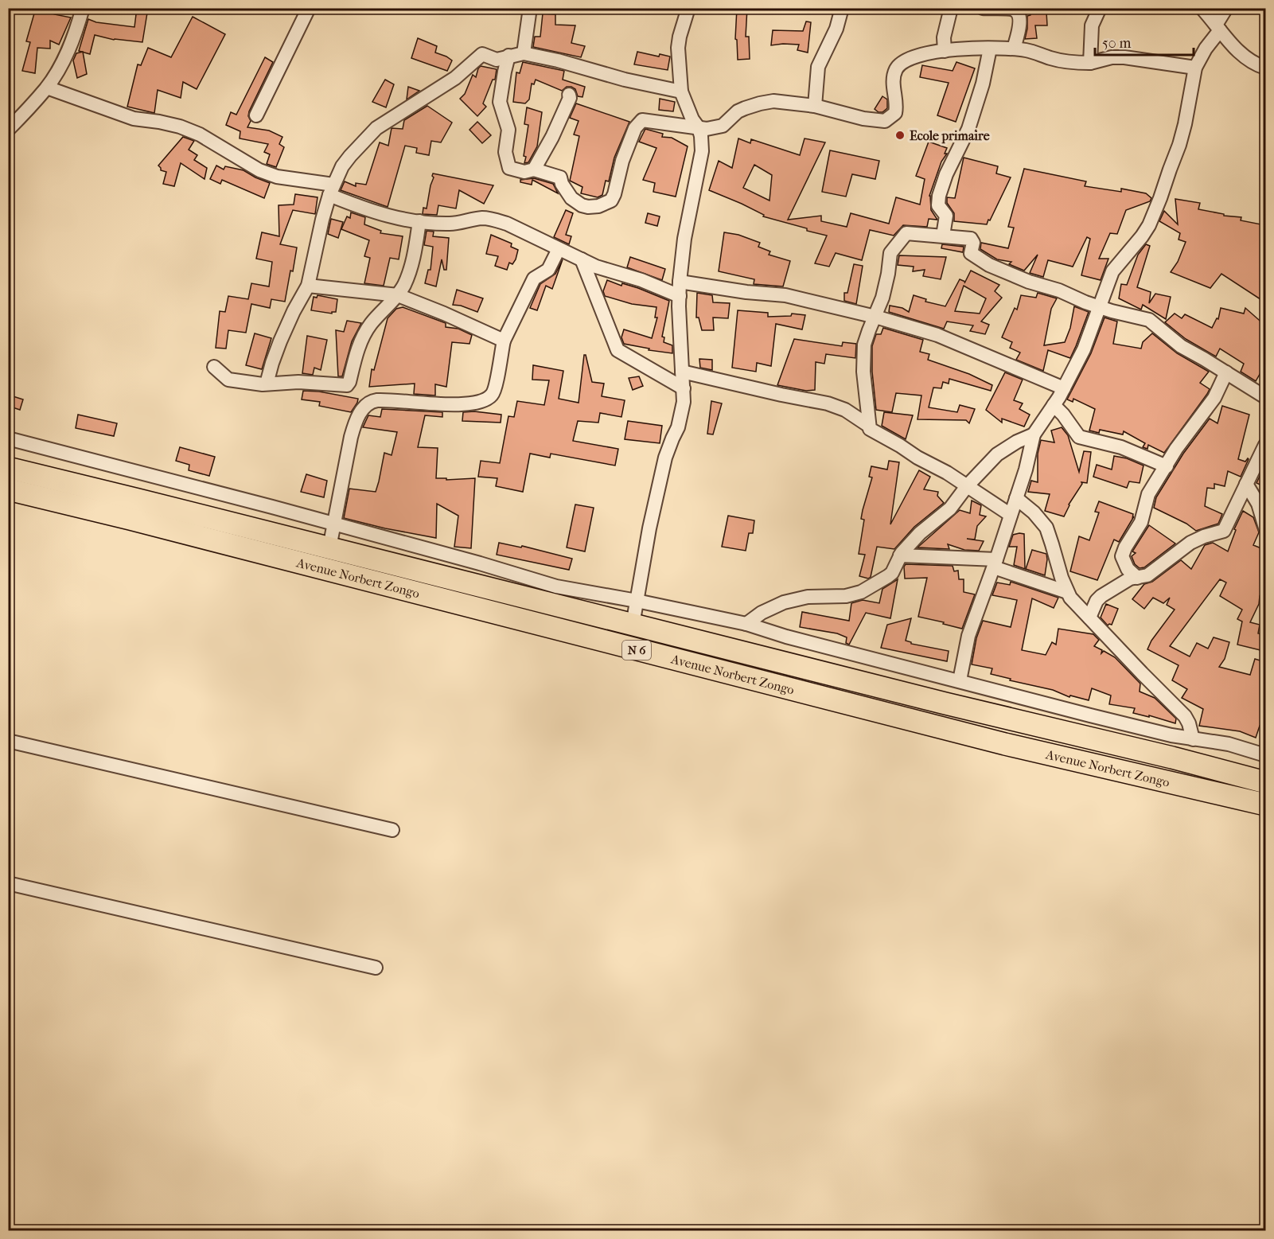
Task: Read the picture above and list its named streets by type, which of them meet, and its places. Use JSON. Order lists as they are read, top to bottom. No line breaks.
{"streets":{"main road":["Avenue Norbert Zongo","N 6"]},"places":["Ecole primaire"],"scale_bar":"50 m"}
